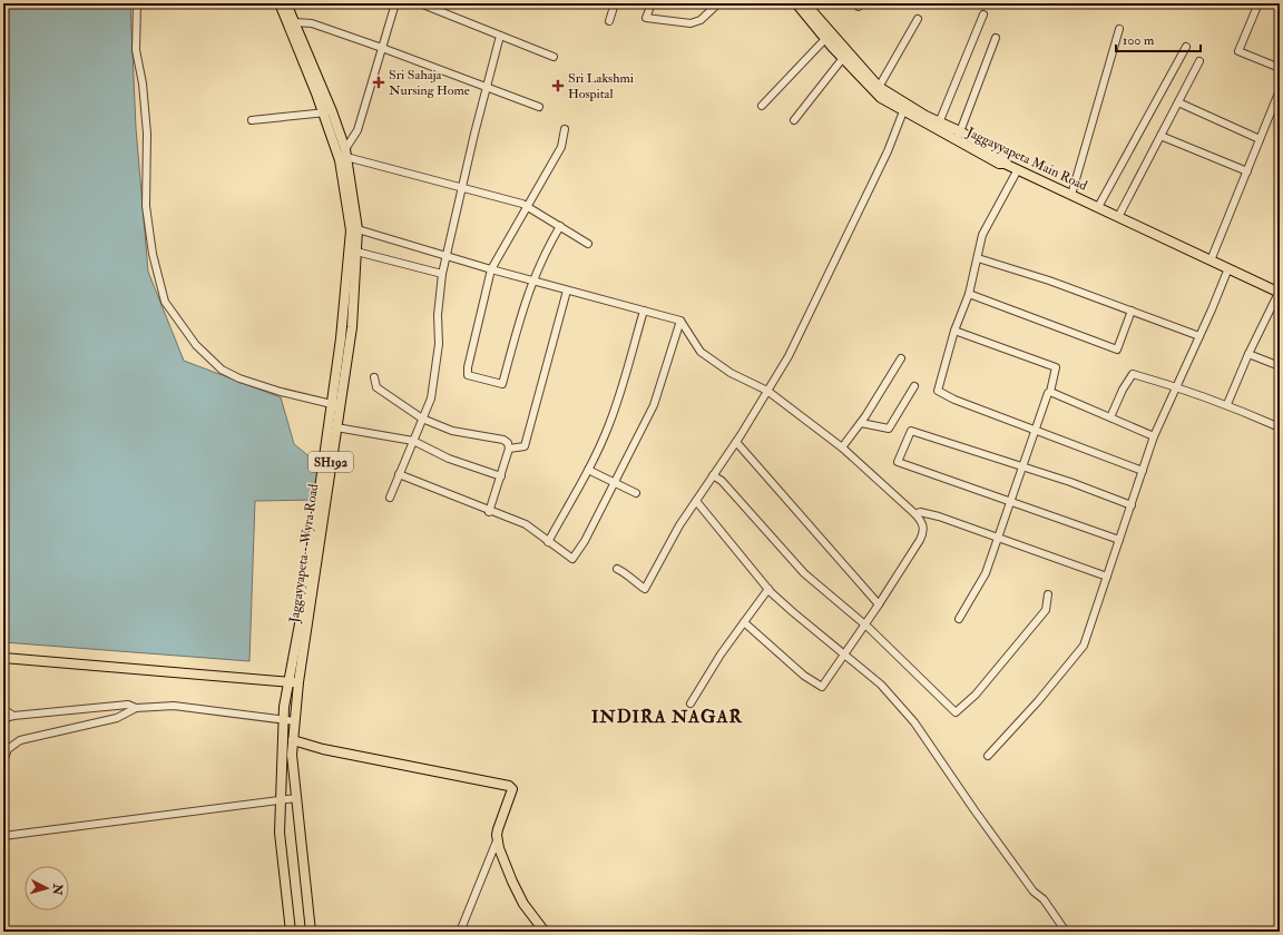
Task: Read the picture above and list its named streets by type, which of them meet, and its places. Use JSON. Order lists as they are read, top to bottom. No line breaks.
{"streets":{"main road":["Jaggayyapeta Main Road","SH192","Jaggayyapeta - Wyra Road"]},"crossings":[["SH192","Jaggayyapeta - Wyra Road"]],"districts":["INDIRA NAGAR"],"places":{"health":["Sri Sahaja Nursing Home","Sri Lakshmi Hospital"]},"scale_bar":"100 m","north":"right"}
